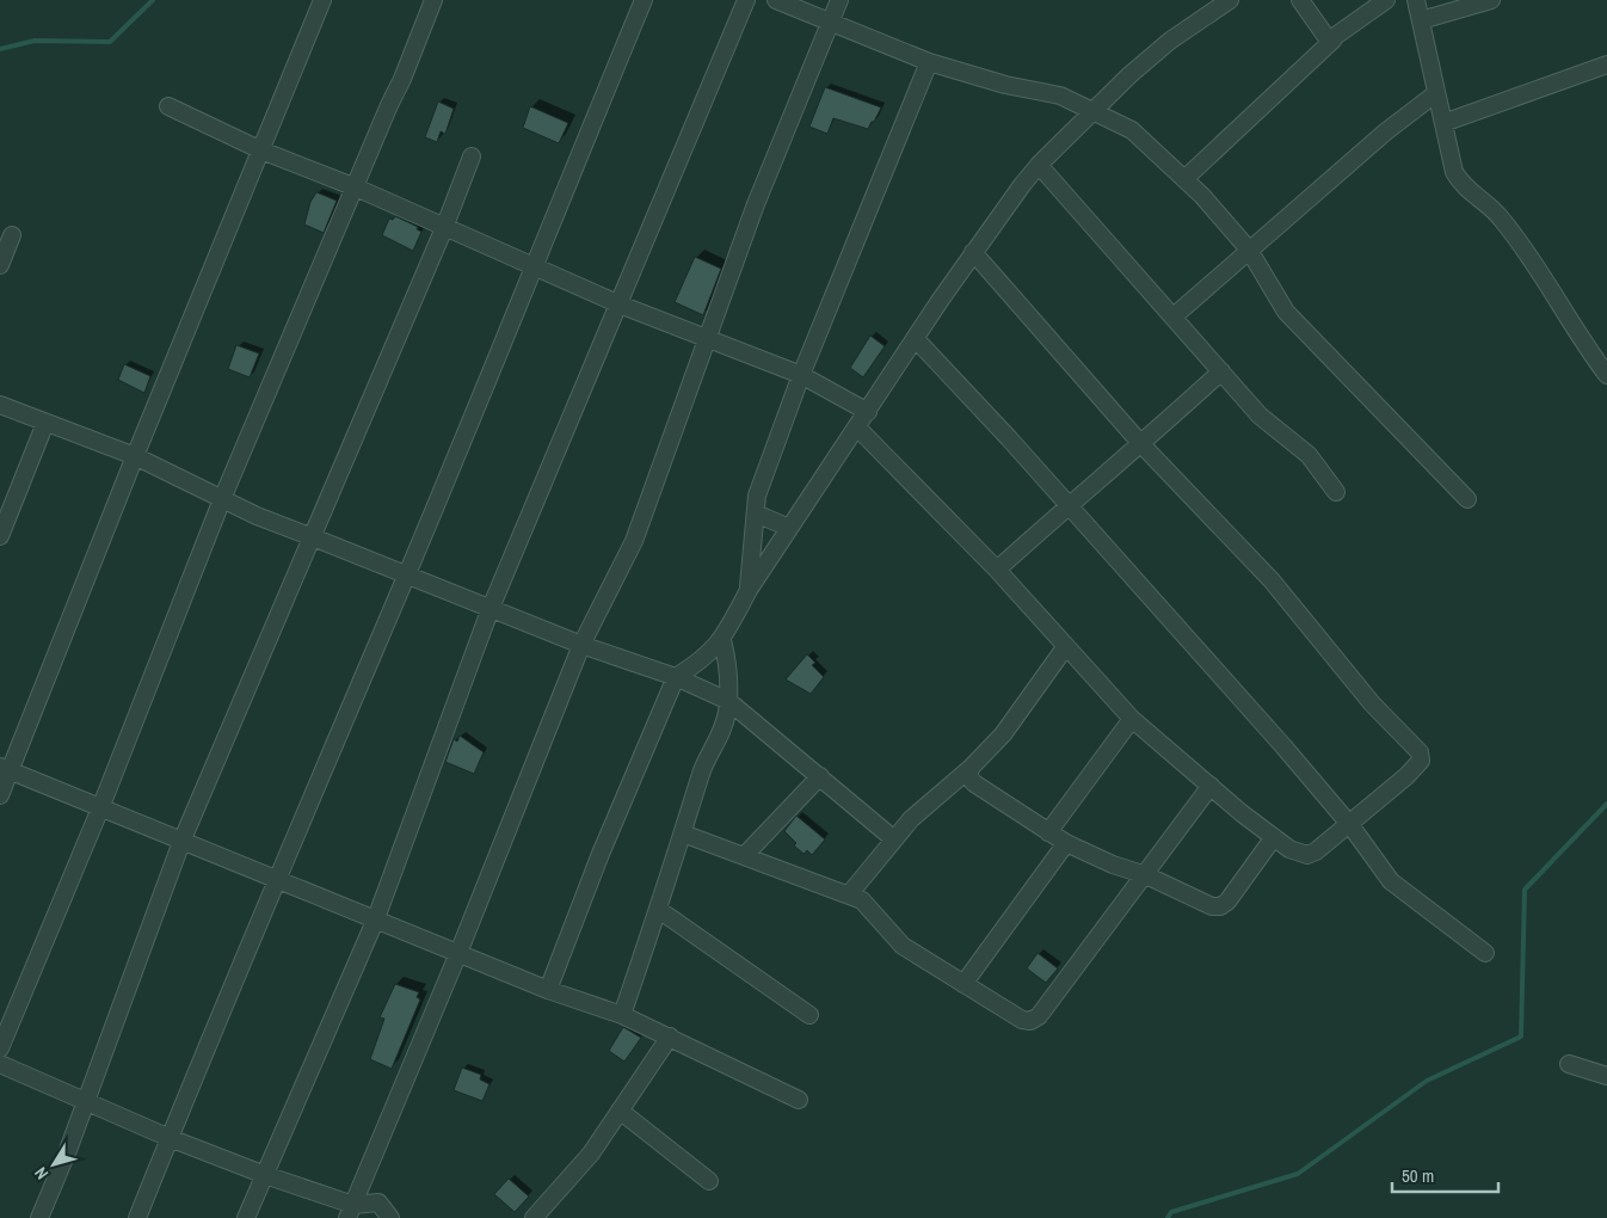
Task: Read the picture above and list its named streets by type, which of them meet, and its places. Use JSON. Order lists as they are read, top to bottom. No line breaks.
{"scale_bar":"50 m","north":"bottom left"}
